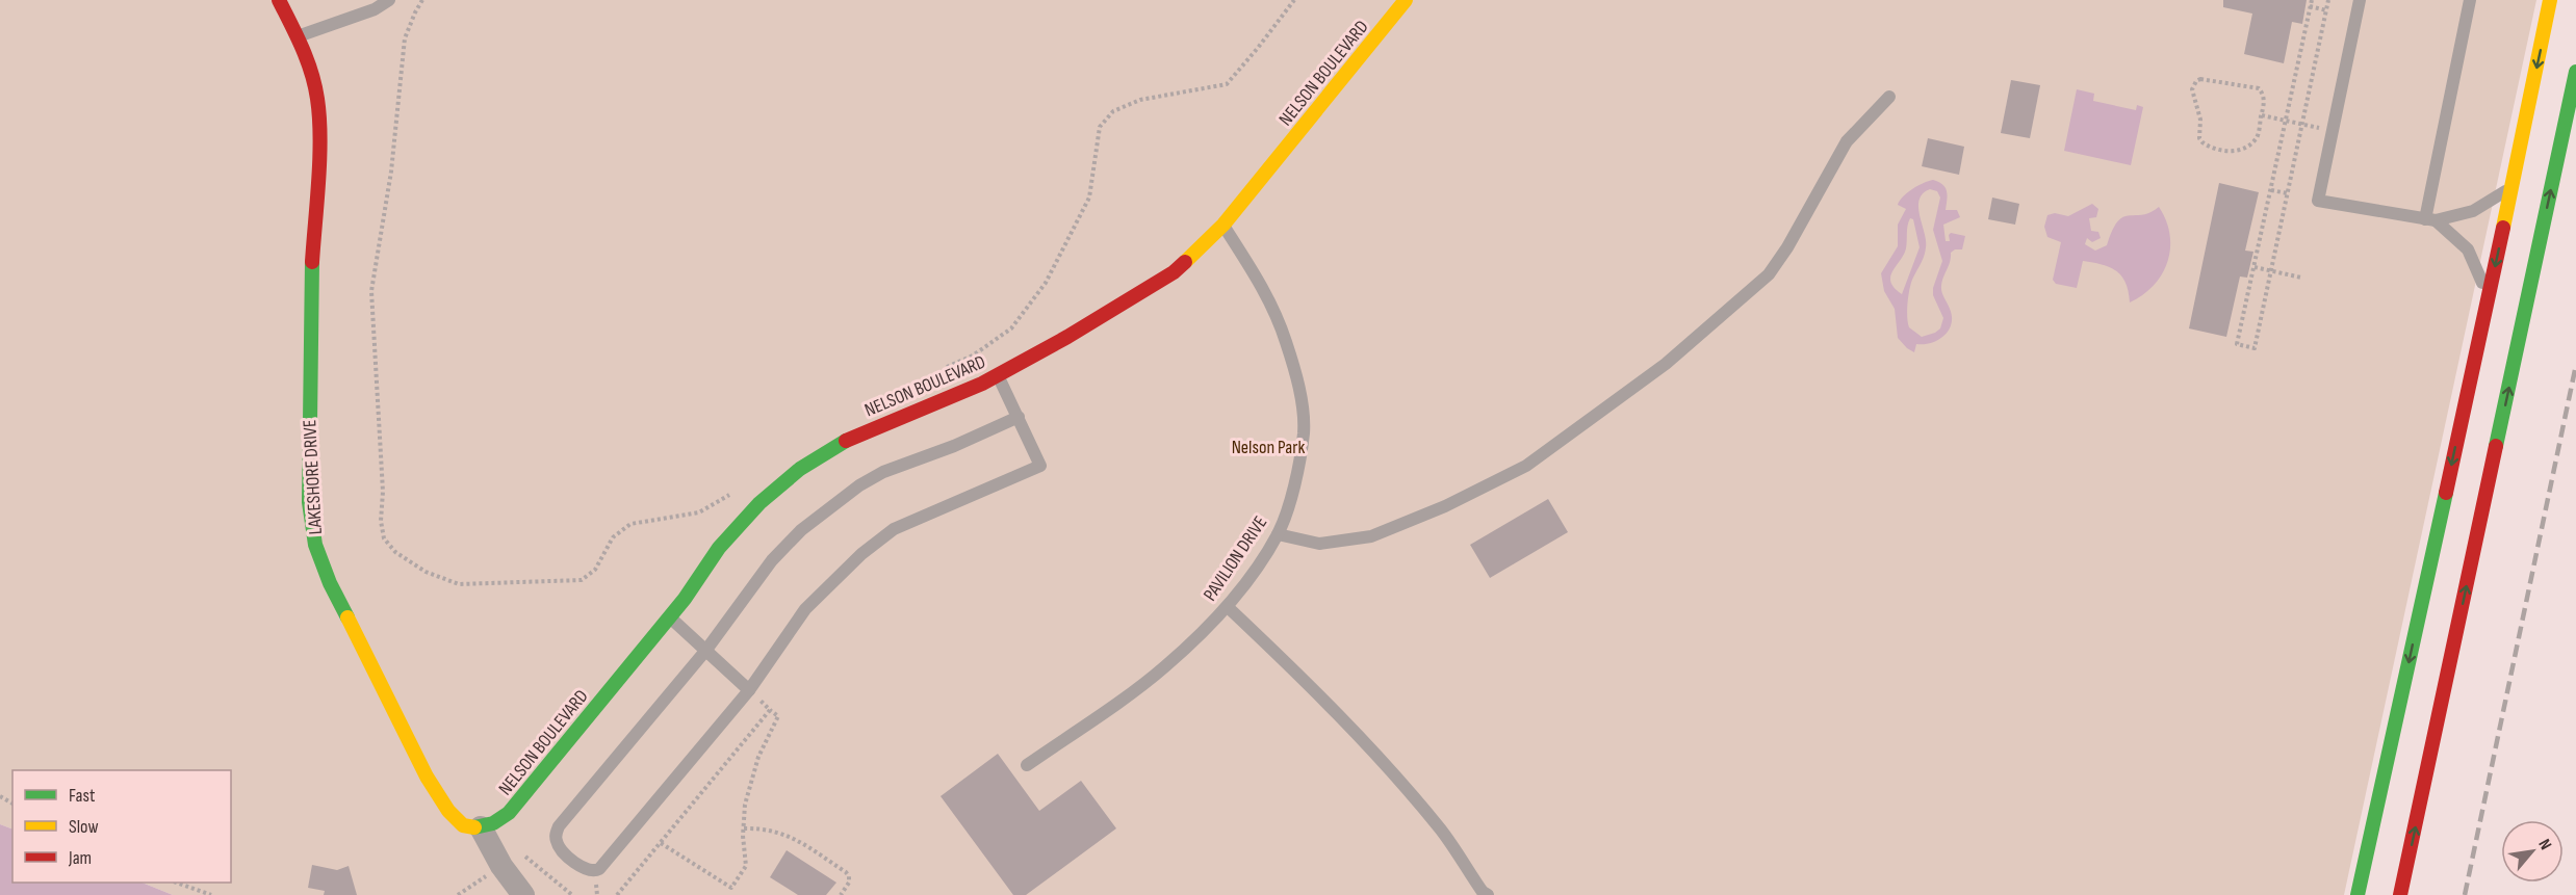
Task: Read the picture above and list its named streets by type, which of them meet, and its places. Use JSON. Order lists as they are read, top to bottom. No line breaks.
{"streets":{"street":["NELSON BOULEVARD","LAKESHORE DRIVE"],"lane":["PAVILION DRIVE"]},"crossings":[["NELSON BOULEVARD","LAKESHORE DRIVE"],["NELSON BOULEVARD","PAVILION DRIVE"]],"parks":["Nelson Park"],"legend":["Fast","Slow","Jam"],"north":"top right"}
